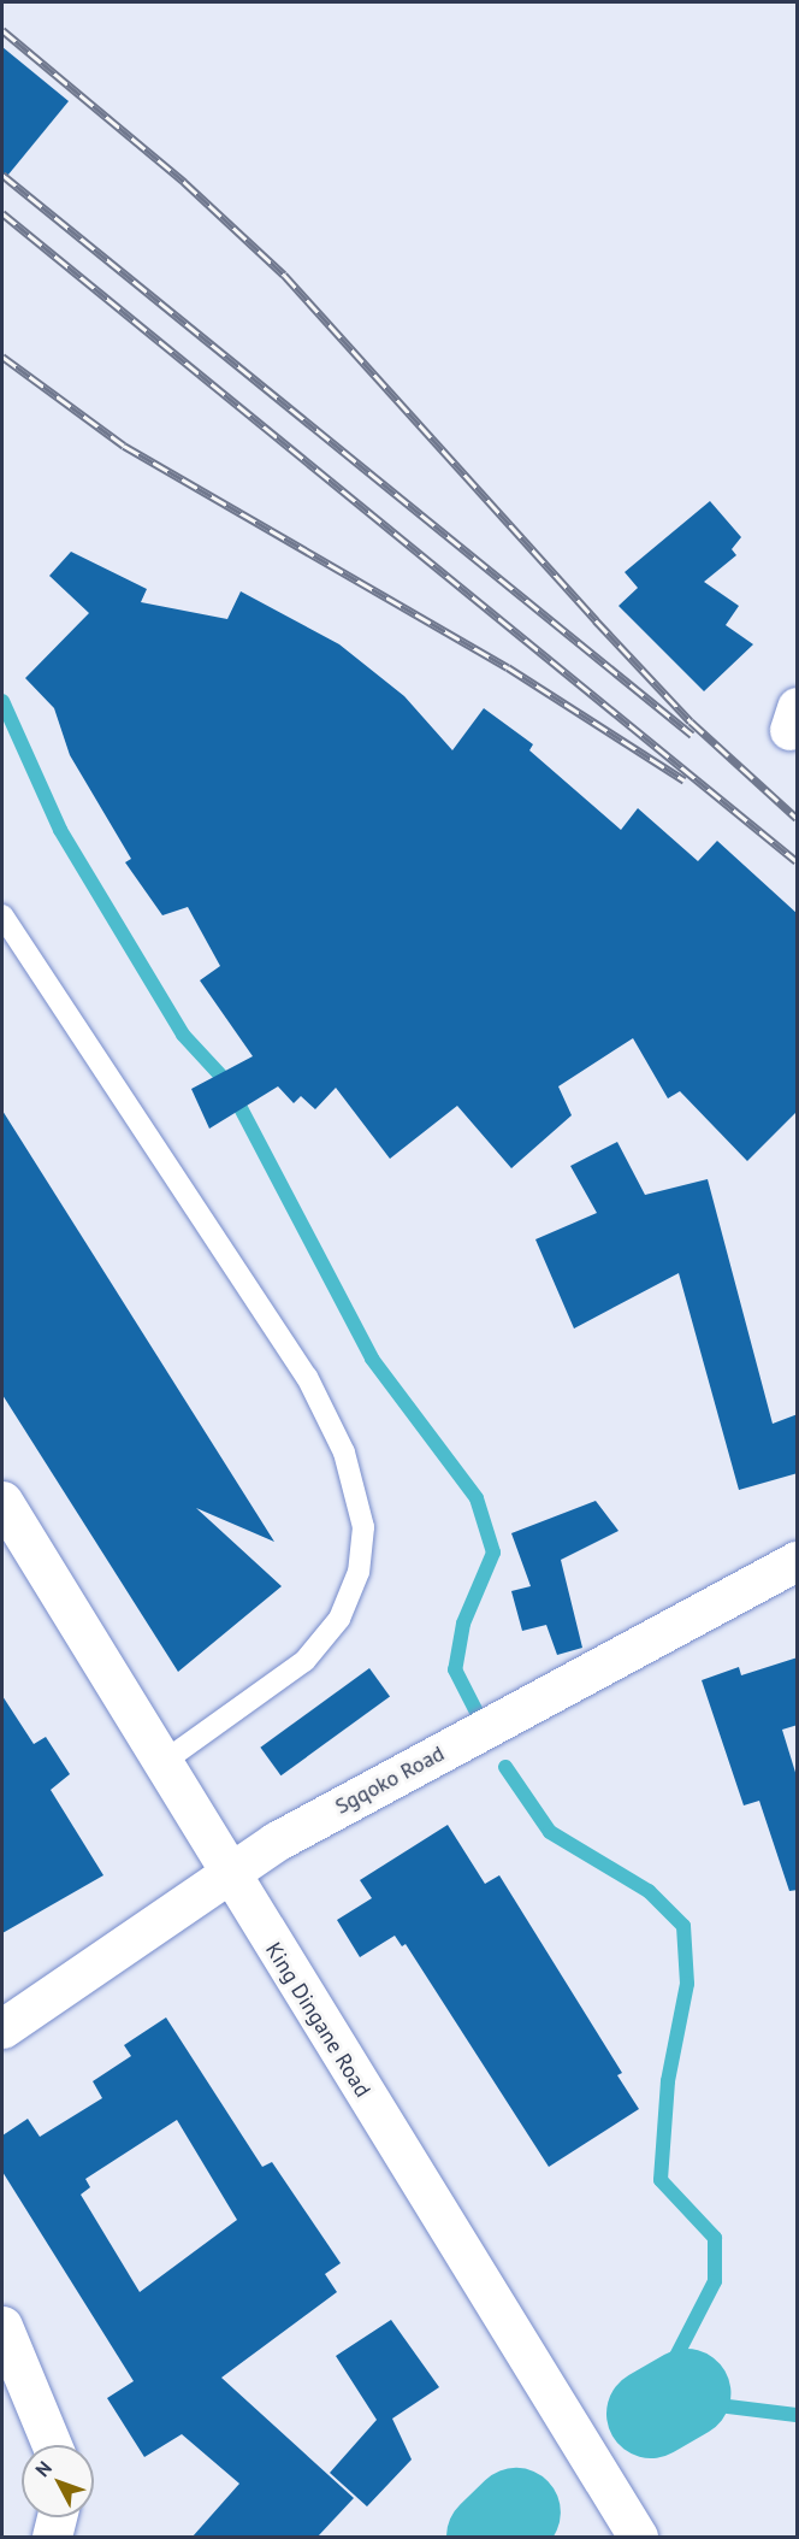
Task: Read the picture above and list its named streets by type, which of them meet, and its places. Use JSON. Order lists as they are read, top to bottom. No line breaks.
{"streets":{"street":["Sgqoko Road","King Dingane Road"]},"crossings":[["Sgqoko Road","King Dingane Road"]],"north":"top left"}
